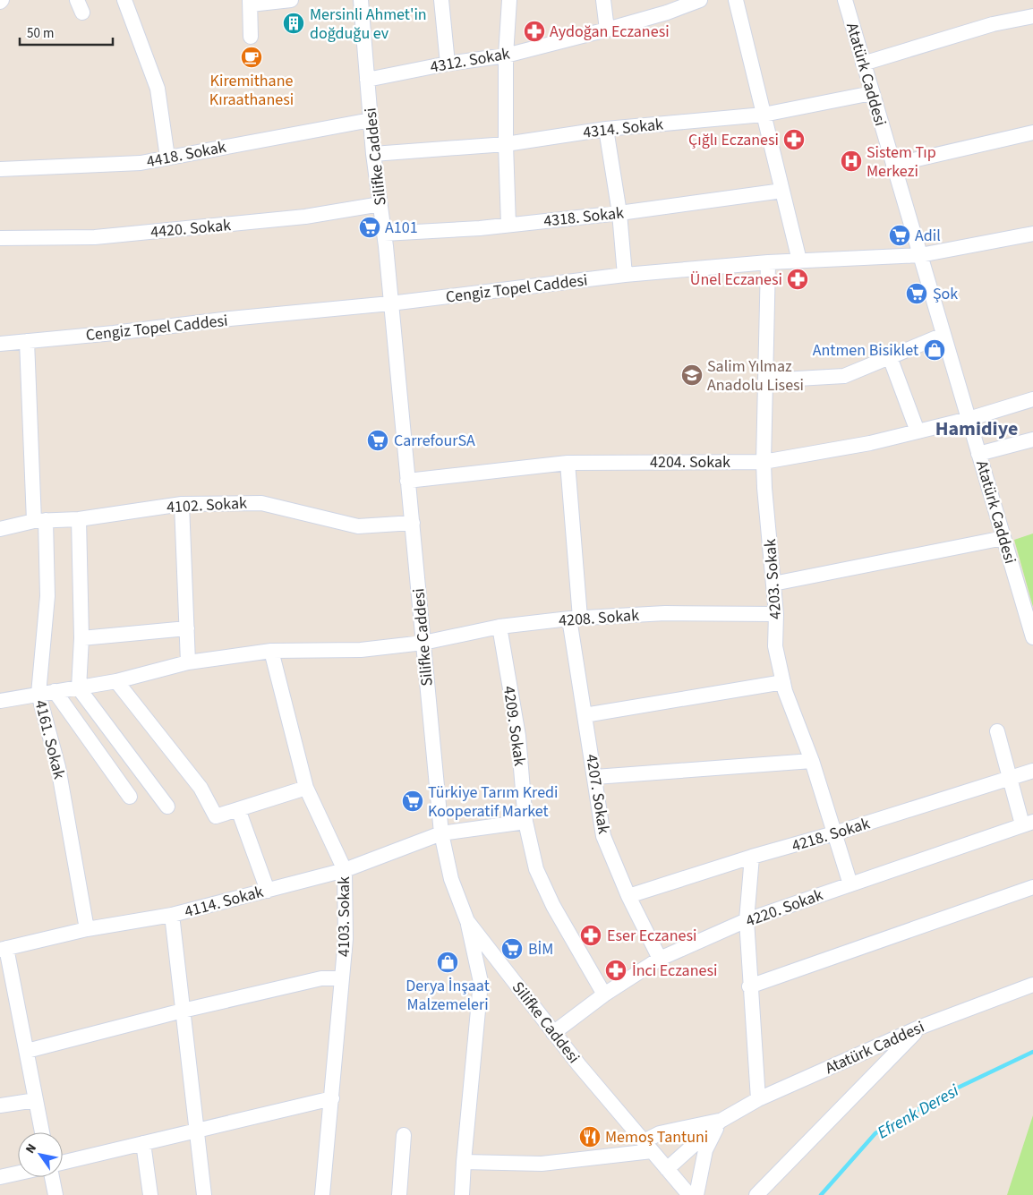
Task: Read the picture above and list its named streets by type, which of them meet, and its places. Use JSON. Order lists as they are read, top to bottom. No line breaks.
{"streets":{"street":["4312. Sokak","Atatürk Caddesi","4314. Sokak","4418. Sokak","Silifke Caddesi","4318. Sokak","4420. Sokak","Cengiz Topel Caddesi","4204. Sokak","4102. Sokak","4203. Sokak","4208. Sokak","4209. Sokak","4161. Sokak","4207. Sokak","4218. Sokak","4114. Sokak","4220. Sokak","4103. Sokak"]},"crossings":[["4312. Sokak","Silifke Caddesi"],["Atatürk Caddesi","4314. Sokak"],["Atatürk Caddesi","Silifke Caddesi"],["Atatürk Caddesi","Cengiz Topel Caddesi"],["Atatürk Caddesi","4204. Sokak"],["4314. Sokak","Silifke Caddesi"],["4418. Sokak","Silifke Caddesi"],["Silifke Caddesi","4318. Sokak"],["Silifke Caddesi","4420. Sokak"],["Silifke Caddesi","Cengiz Topel Caddesi"],["Silifke Caddesi","4204. Sokak"],["Silifke Caddesi","4102. Sokak"],["Silifke Caddesi","4208. Sokak"],["Silifke Caddesi","4114. Sokak"],["Silifke Caddesi","4220. Sokak"],["Cengiz Topel Caddesi","4203. Sokak"],["Cengiz Topel Caddesi","4161. Sokak"],["4204. Sokak","4203. Sokak"],["4204. Sokak","4207. Sokak"],["4102. Sokak","4161. Sokak"],["4203. Sokak","4208. Sokak"],["4203. Sokak","4218. Sokak"],["4203. Sokak","4220. Sokak"],["4208. Sokak","4209. Sokak"],["4208. Sokak","4161. Sokak"],["4208. Sokak","4207. Sokak"],["4208. Sokak","4103. Sokak"],["4209. Sokak","4114. Sokak"],["4209. Sokak","4220. Sokak"],["4161. Sokak","4114. Sokak"],["4207. Sokak","4218. Sokak"],["4207. Sokak","4220. Sokak"],["4114. Sokak","4103. Sokak"]],"districts":["Hamidiye"],"water":["Efrenk Deresi"],"places":{"building":["Mersinli Ahmet'in doğduğu ev"],"pharmacy":["Aydoğan Eczanesi","Çığlı Eczanesi","Ünel Eczanesi","Eser Eczanesi","İnci Eczanesi"],"cafe":["Kiremithane Kıraathanesi"],"hospital":["Sistem Tıp Merkezi"],"supermarket":["A101","Adil","Şok","CarrefourSA","Türkiye Tarım Kredi Kooperatif Market","BİM"],"shop":["Antmen Bisiklet","Derya İnşaat Malzemeleri"],"school or university":["Salim Yılmaz Anadolu Lisesi"],"restaurant":["Memoş Tantuni"]},"scale_bar":"50 m","north":"top left"}
